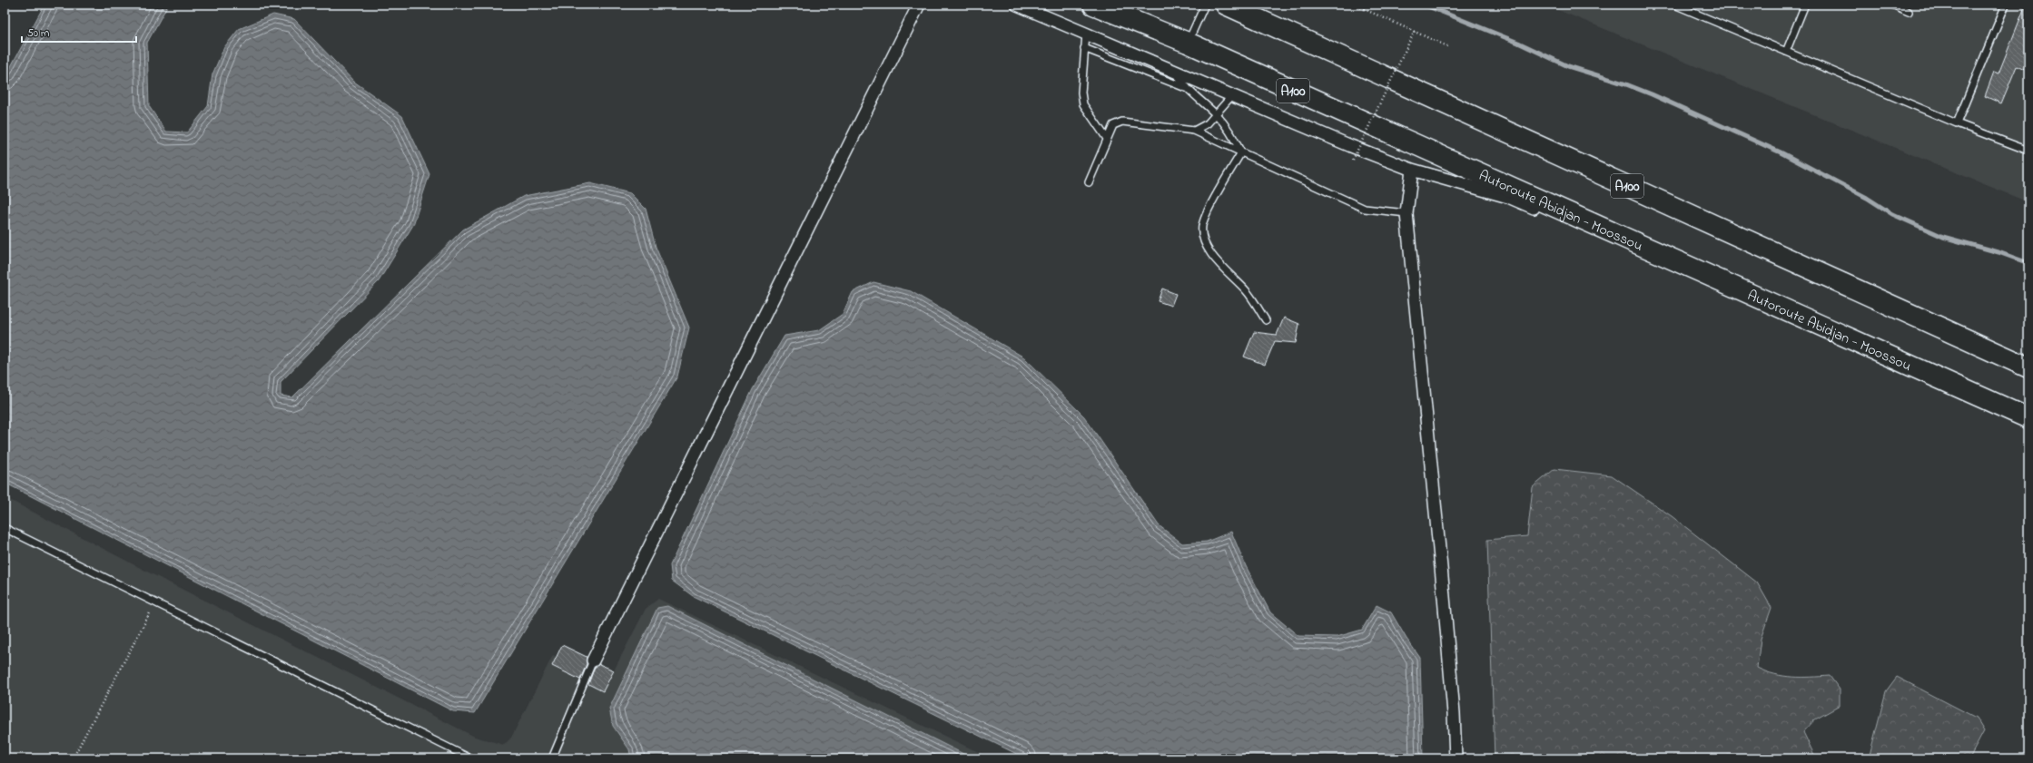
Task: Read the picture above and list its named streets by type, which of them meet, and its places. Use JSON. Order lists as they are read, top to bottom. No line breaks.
{"streets":{"highway":["A100","Autoroute Abidjan - Moossou"]},"scale_bar":"50 m"}
